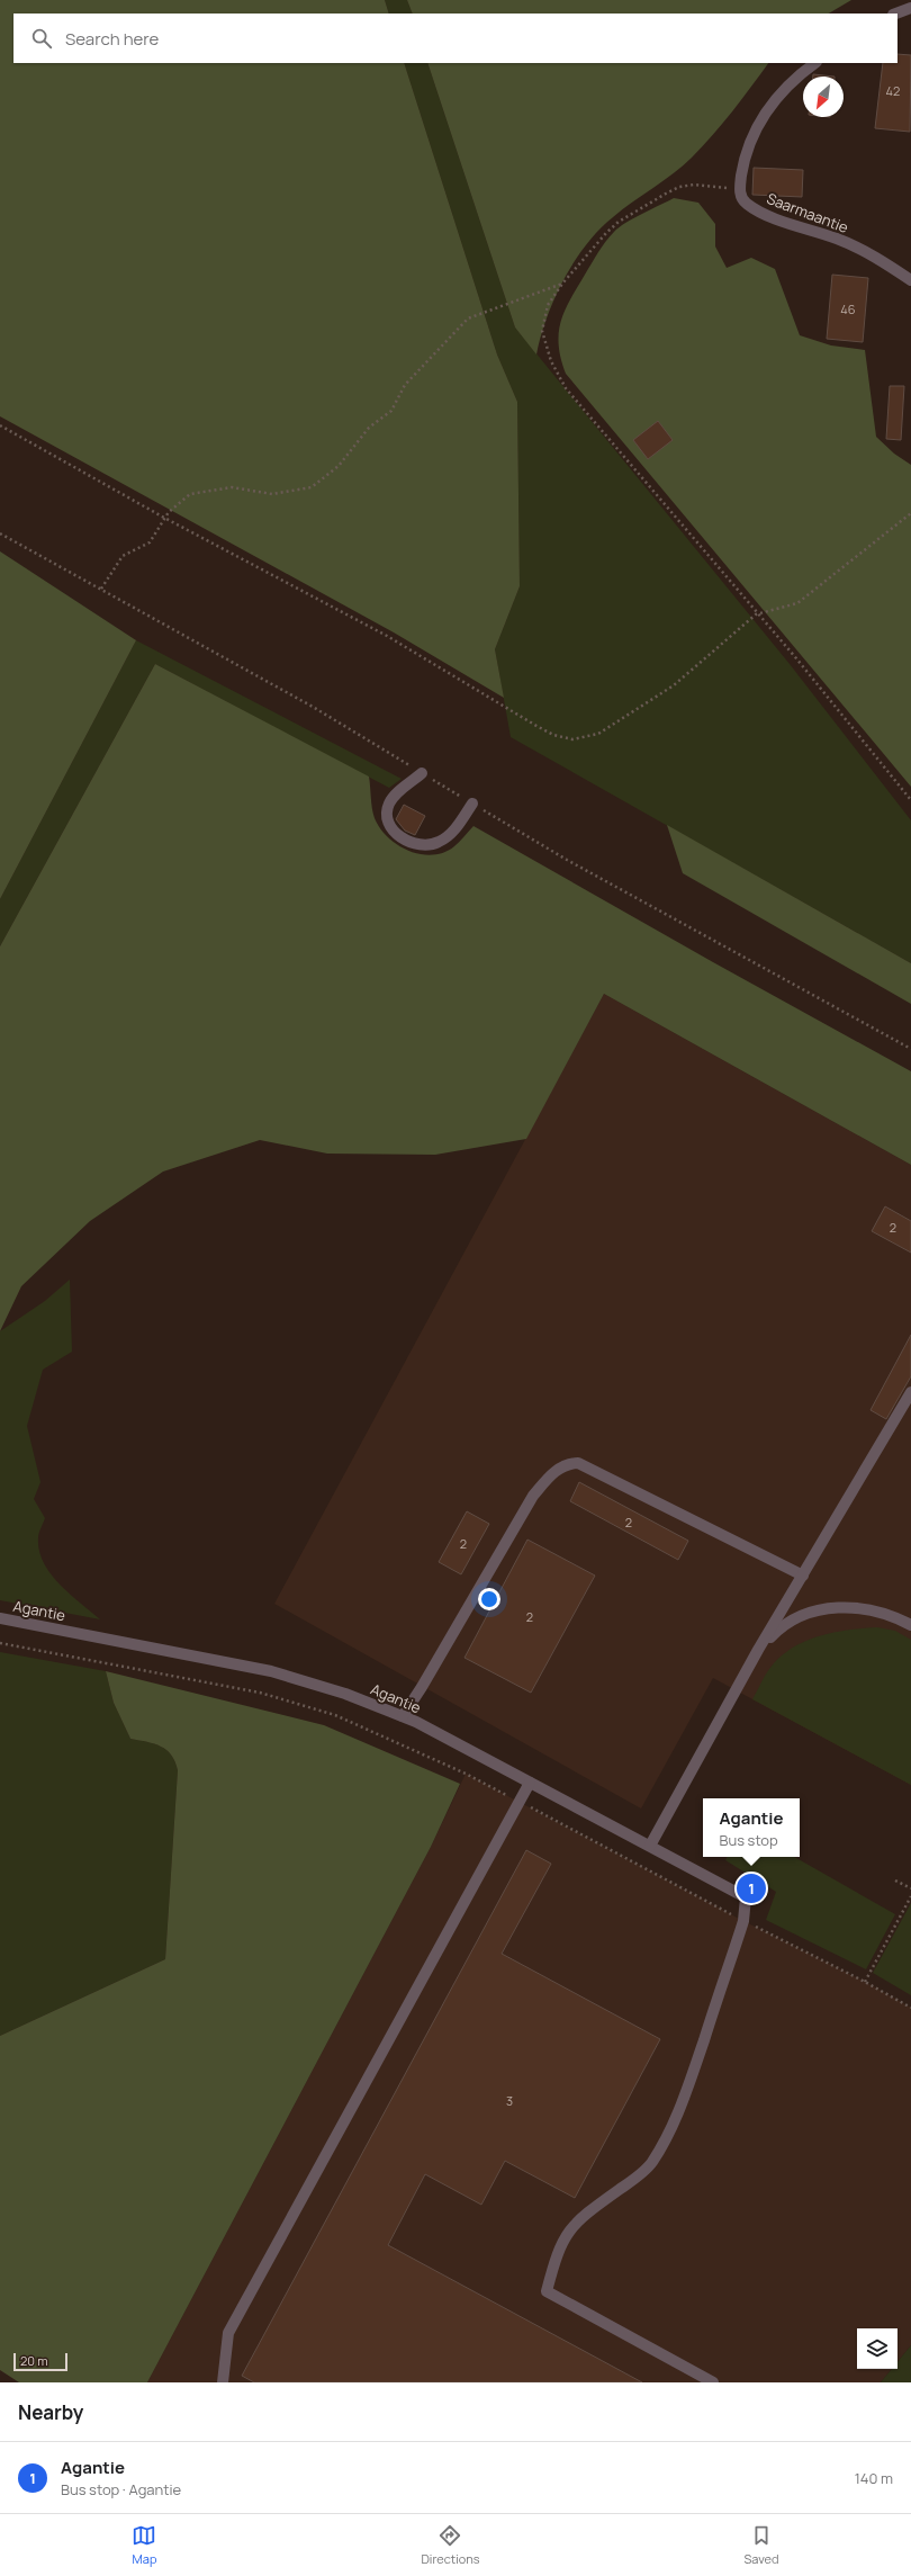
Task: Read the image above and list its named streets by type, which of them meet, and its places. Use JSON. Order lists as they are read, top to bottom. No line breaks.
{"streets":{"street":["Saarmaantie","Agantie"]},"house_numbers":["42","46","2","2","2","2","3"],"scale_bar":"20 m","north":"bottom left","page":{"search":"Search here","popup":["Agantie","Bus stop"],"pins":"1","scale":"20 m","heading":"Nearby","list":[{"mark":"1","name":"Agantie","note":"Bus stop · Agantie","value":"140 m"}],"nav":["Map","Directions","Saved"]}}
